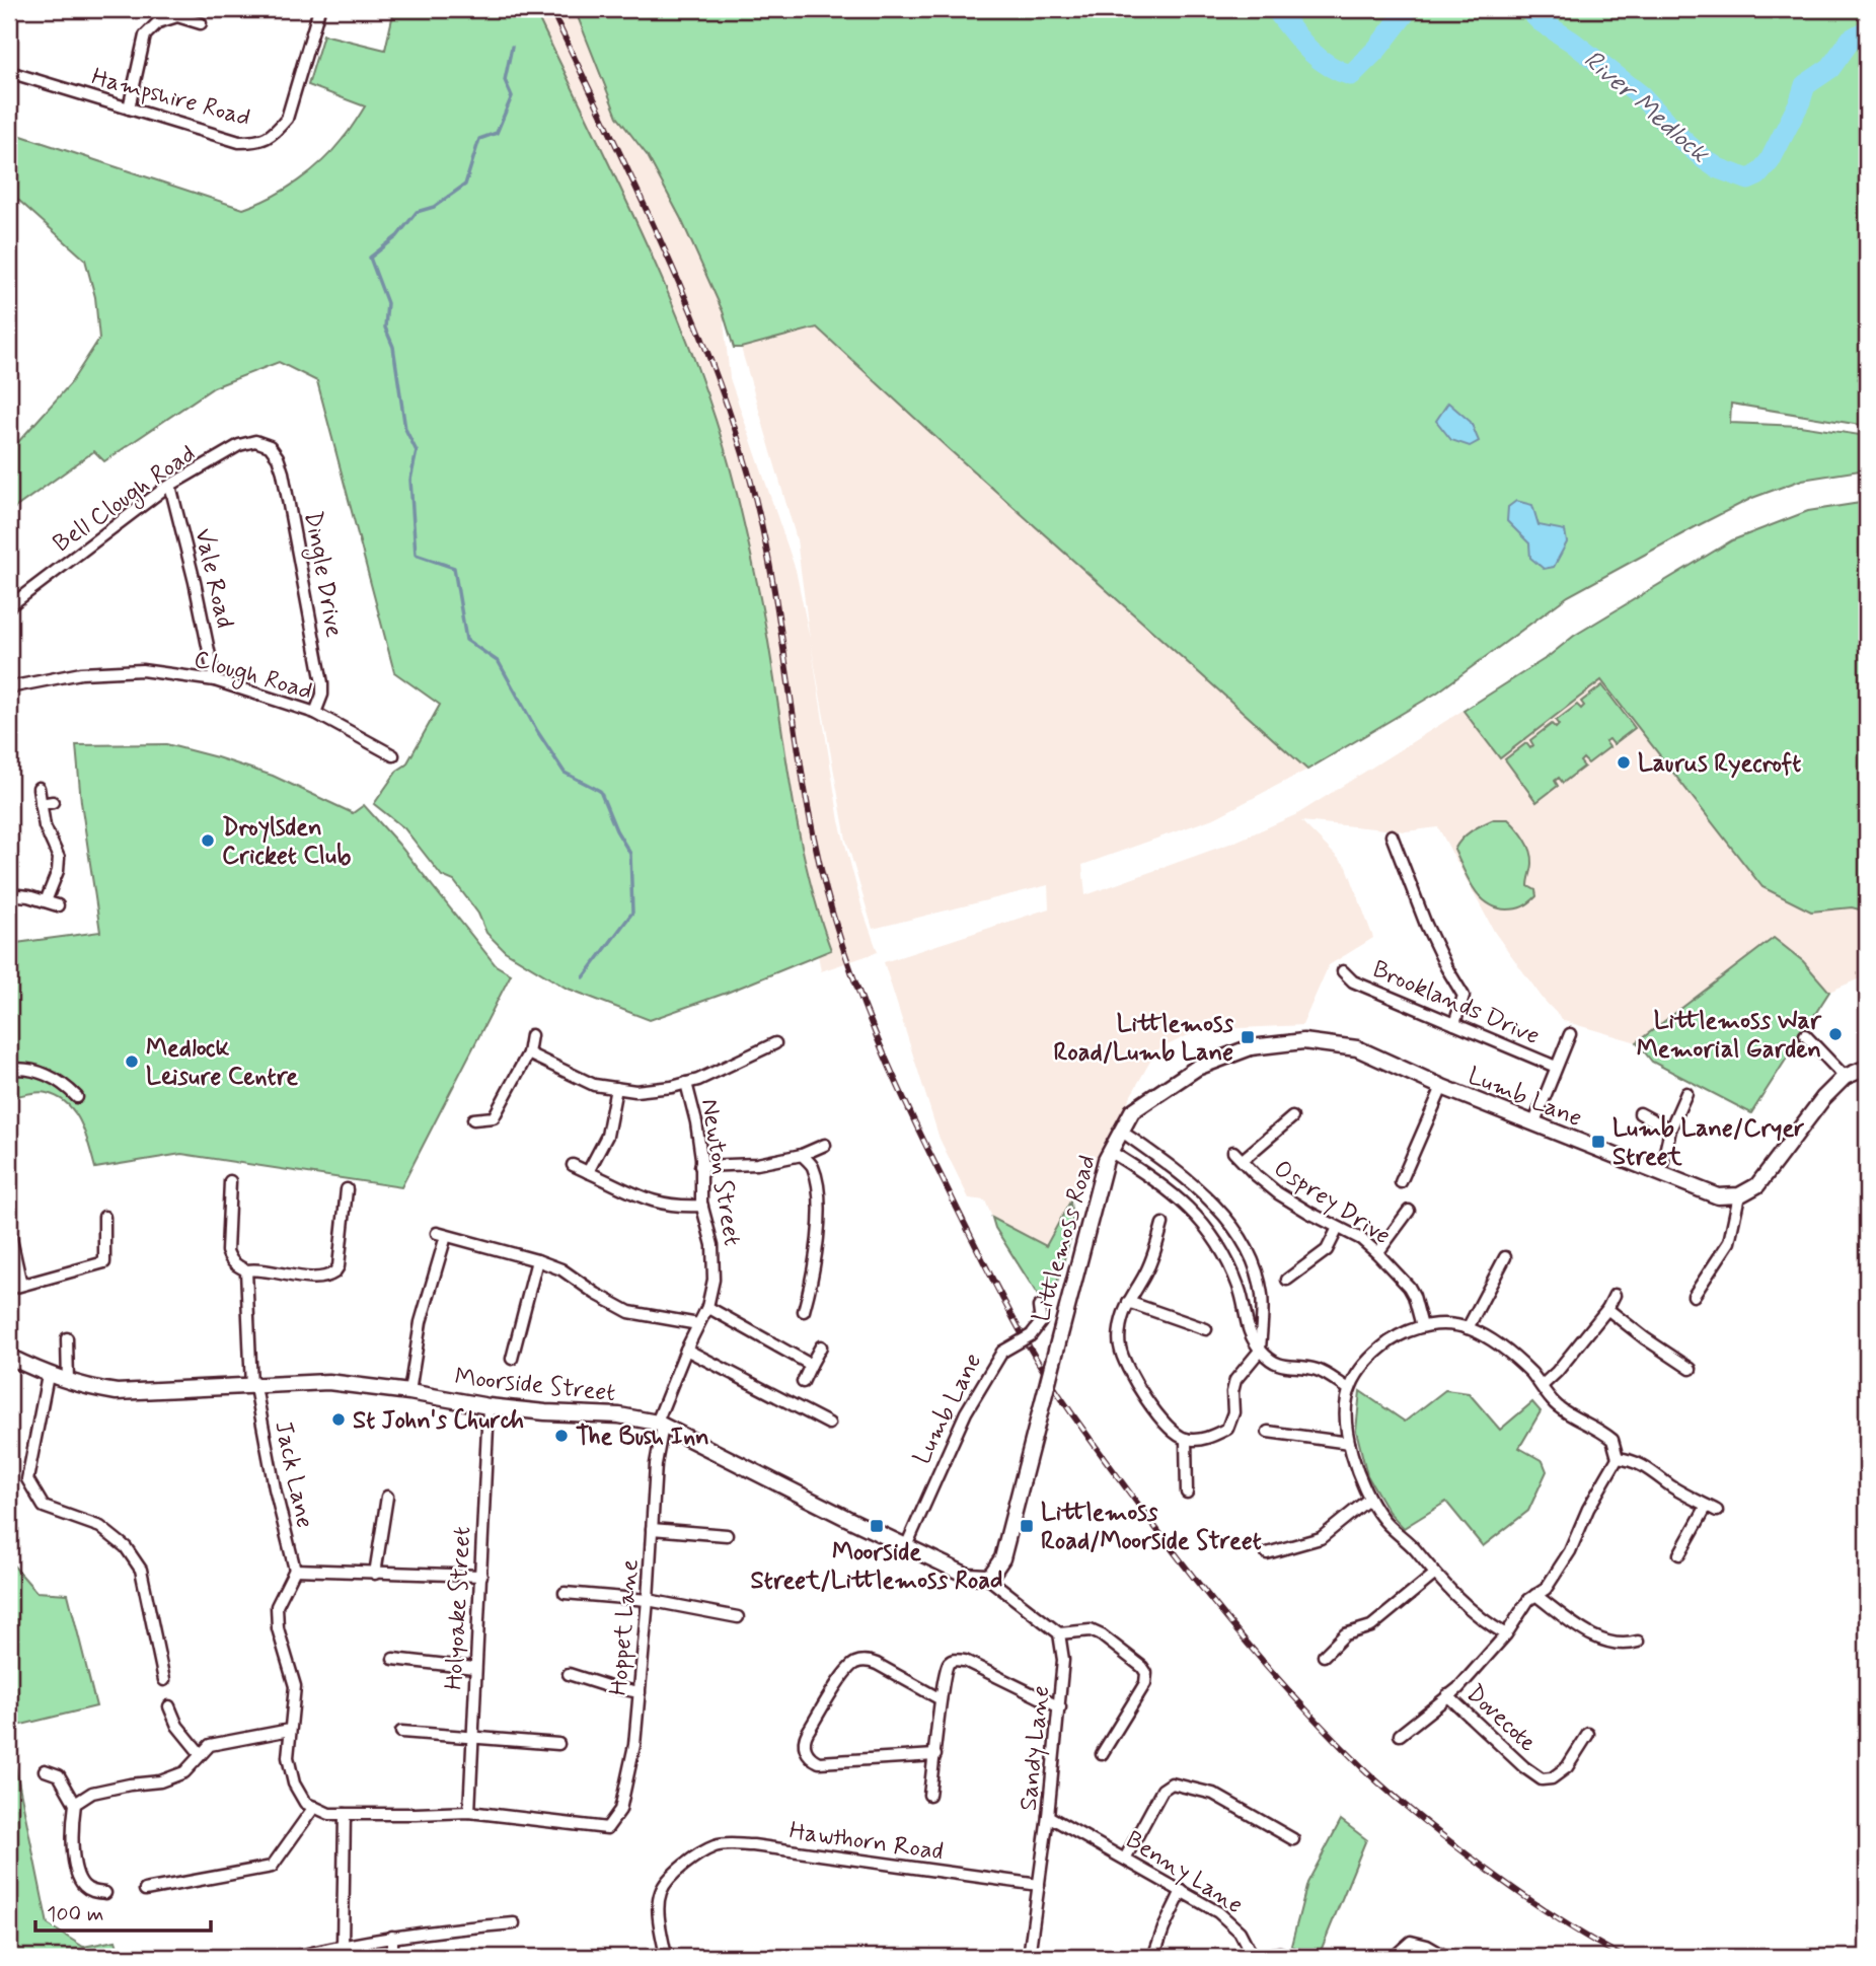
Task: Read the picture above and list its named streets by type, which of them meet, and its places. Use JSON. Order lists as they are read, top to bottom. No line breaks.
{"streets":{"street":["Hampshire Road","Bell Clough Road","Dingle Drive","Vale Road","Clough Road","Brooklands Drive","Lumb Lane","Newton Street","Osprey Drive","Littlemoss Road","Moorside Street","Jack Lane","Holyoake Street","Hoppet Lane","Dovecote","Sandy Lane","Hawthorn Road","Benny Lane"]},"crossings":[["Bell Clough Road","Dingle Drive"],["Bell Clough Road","Vale Road"],["Dingle Drive","Clough Road"],["Vale Road","Clough Road"],["Lumb Lane","Littlemoss Road"],["Lumb Lane","Moorside Street"],["Newton Street","Moorside Street"],["Newton Street","Hoppet Lane"],["Littlemoss Road","Moorside Street"],["Moorside Street","Jack Lane"],["Moorside Street","Holyoake Street"],["Moorside Street","Hoppet Lane"],["Holyoake Street","Hoppet Lane"],["Sandy Lane","Hawthorn Road"],["Sandy Lane","Benny Lane"]],"water":["River Medlock"],"places":{"other":["Laurus Ryecroft","Droylsden Cricket Club","Littlemoss War Memorial Garden","Medlock Leisure Centre","St John's Church","The Bush Inn"],"transit":["Littlemoss Road/Lumb Lane","Lumb Lane/Cryer Street","Moorside Street/Littlemoss Road","Littlemoss Road/Moorside Street"]},"scale_bar":"100 m"}
